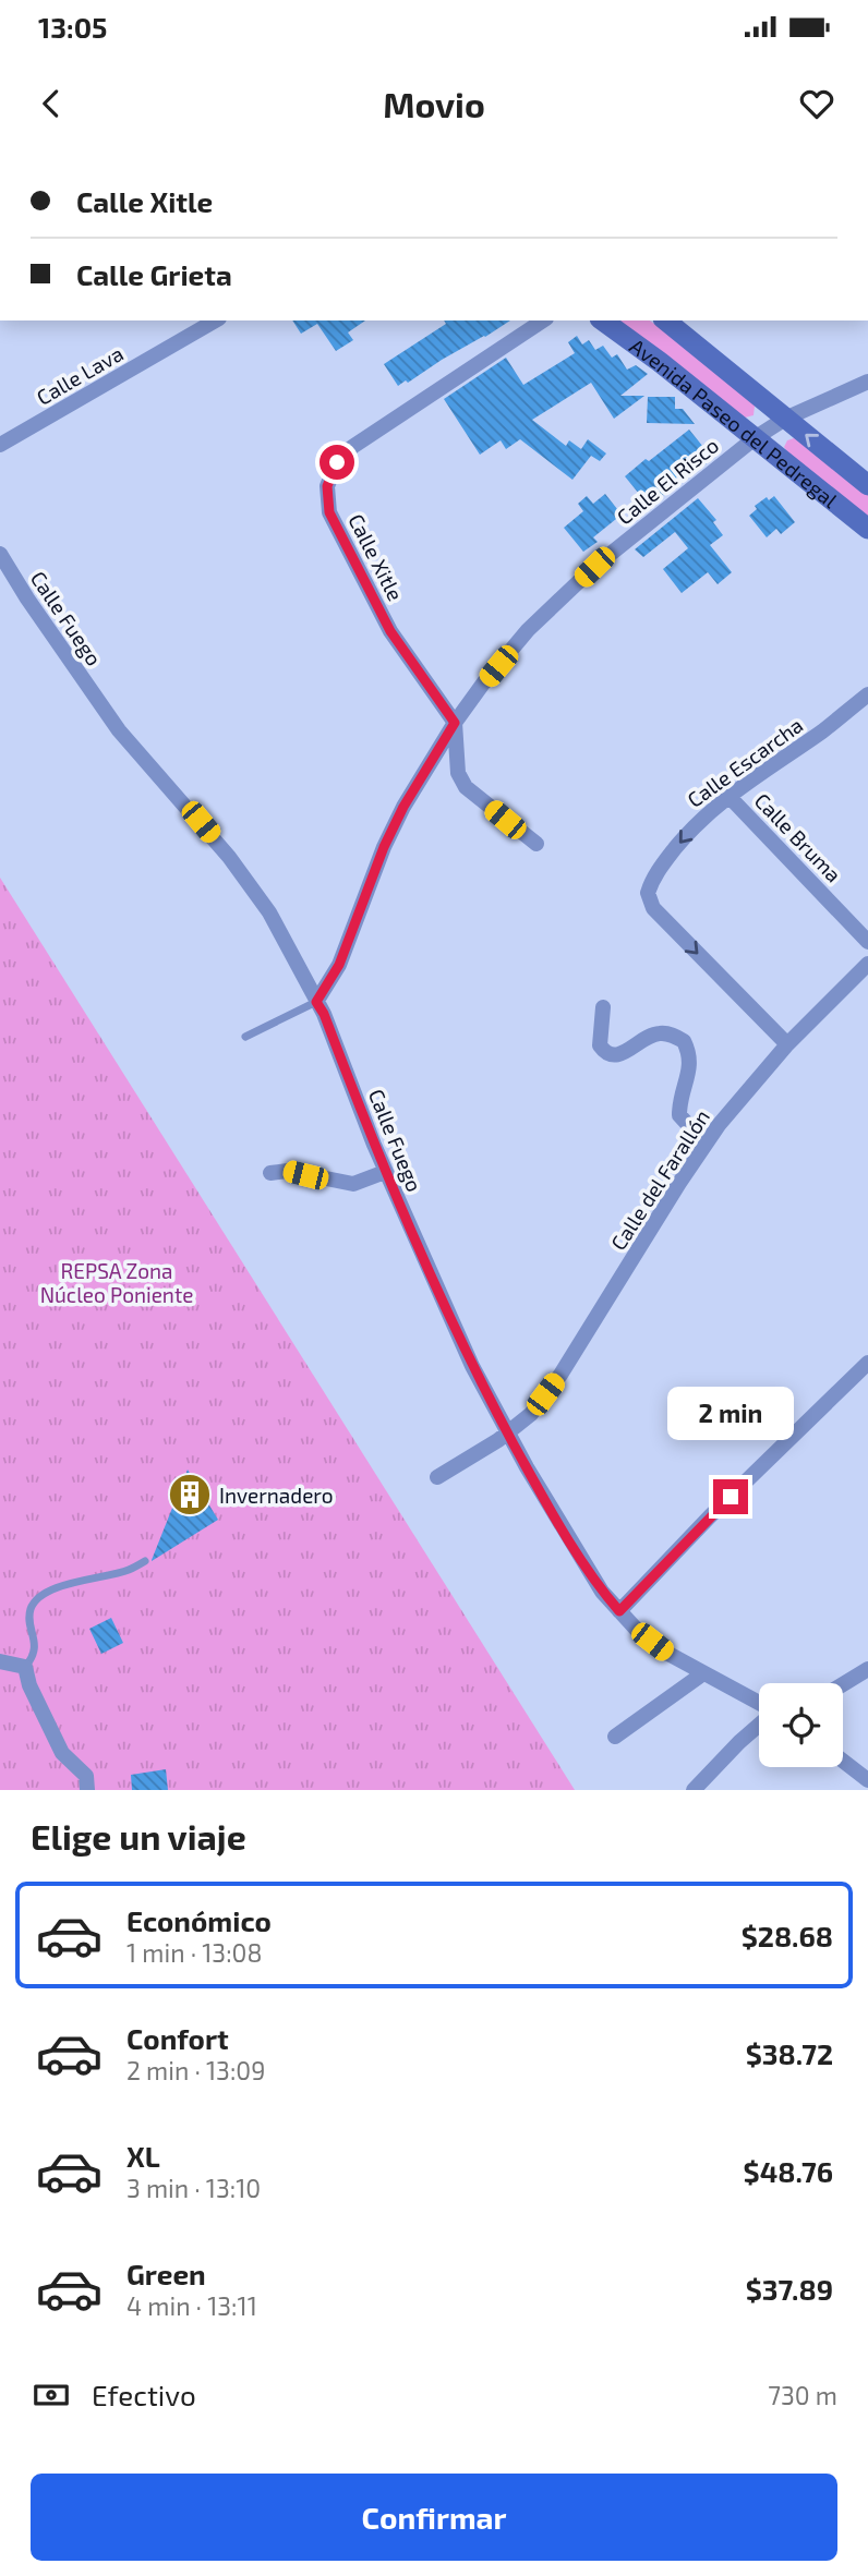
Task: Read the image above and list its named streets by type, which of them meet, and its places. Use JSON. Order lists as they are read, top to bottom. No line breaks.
{"streets":{"main road":["Avenida Paseo del Pedregal"],"street":["Calle Lava","Calle El Risco","Calle Xitle","Calle Fuego","Calle Escarcha","Calle Bruma","Calle del Farallón"]},"crossings":[["Avenida Paseo del Pedregal","Calle El Risco"],["Calle El Risco","Calle Xitle"],["Calle El Risco","Calle Fuego"],["Calle Fuego","Calle del Farallón"],["Calle Escarcha","Calle Bruma"],["Calle Escarcha","Calle del Farallón"]],"parks":["REPSA Zona Núcleo Poniente"],"places":{"building":["Invernadero"]},"page":{"status":"13:05","header":"Movio","banner":["Calle Xitle","Calle Grieta"],"bubble":"2 min","heading":"Elige un viaje","list":[{"name":"Económico","note":"1 min · 13:08","value":"$28.68"},{"name":"Confort","note":"2 min · 13:09","value":"$38.72"},{"name":"XL","note":"3 min · 13:10","value":"$48.76"},{"name":"Green","note":"4 min · 13:11","value":"$37.89"}],"pay":["Efectivo","730 m"],"buttons":"Confirmar"}}
